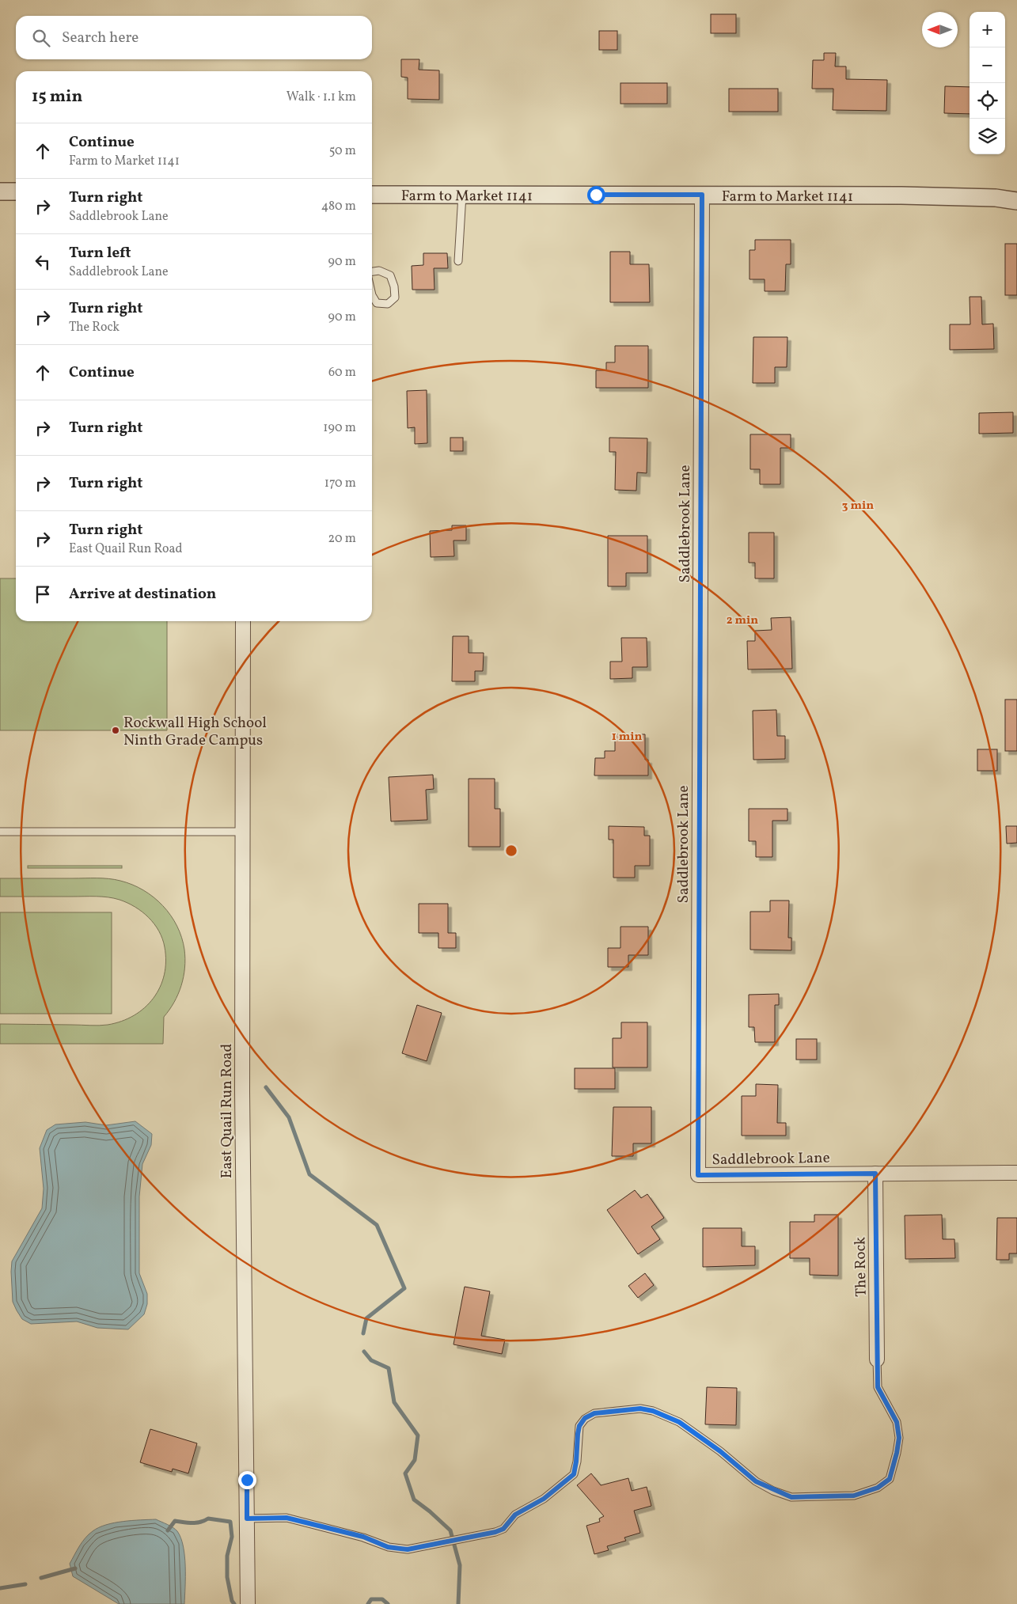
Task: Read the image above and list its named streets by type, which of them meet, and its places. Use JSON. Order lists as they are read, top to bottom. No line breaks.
{"streets":{"street":["Farm to Market 1141","Saddlebrook Lane","East Quail Run Road","The Rock"]},"crossings":[["Farm to Market 1141","Saddlebrook Lane"],["Saddlebrook Lane","The Rock"]],"places":["Rockwall High School Ninth Grade Campus"],"north":"left","page":{"map_buttons":["+","−"],"search":"Search here","heading":["15 min","Walk · 1.1 km"],"list":[["Continue","Farm to Market 1141","50 m"],["Turn right","Saddlebrook Lane","480 m"],["Turn left","Saddlebrook Lane","90 m"],["Turn right","The Rock","90 m"],["Continue","60 m"],["Turn right","190 m"],["Turn right","170 m"],["Turn right","East Quail Run Road","20 m"],"Arrive at destination"]},"rings":["3 min","2 min","1 min"]}
